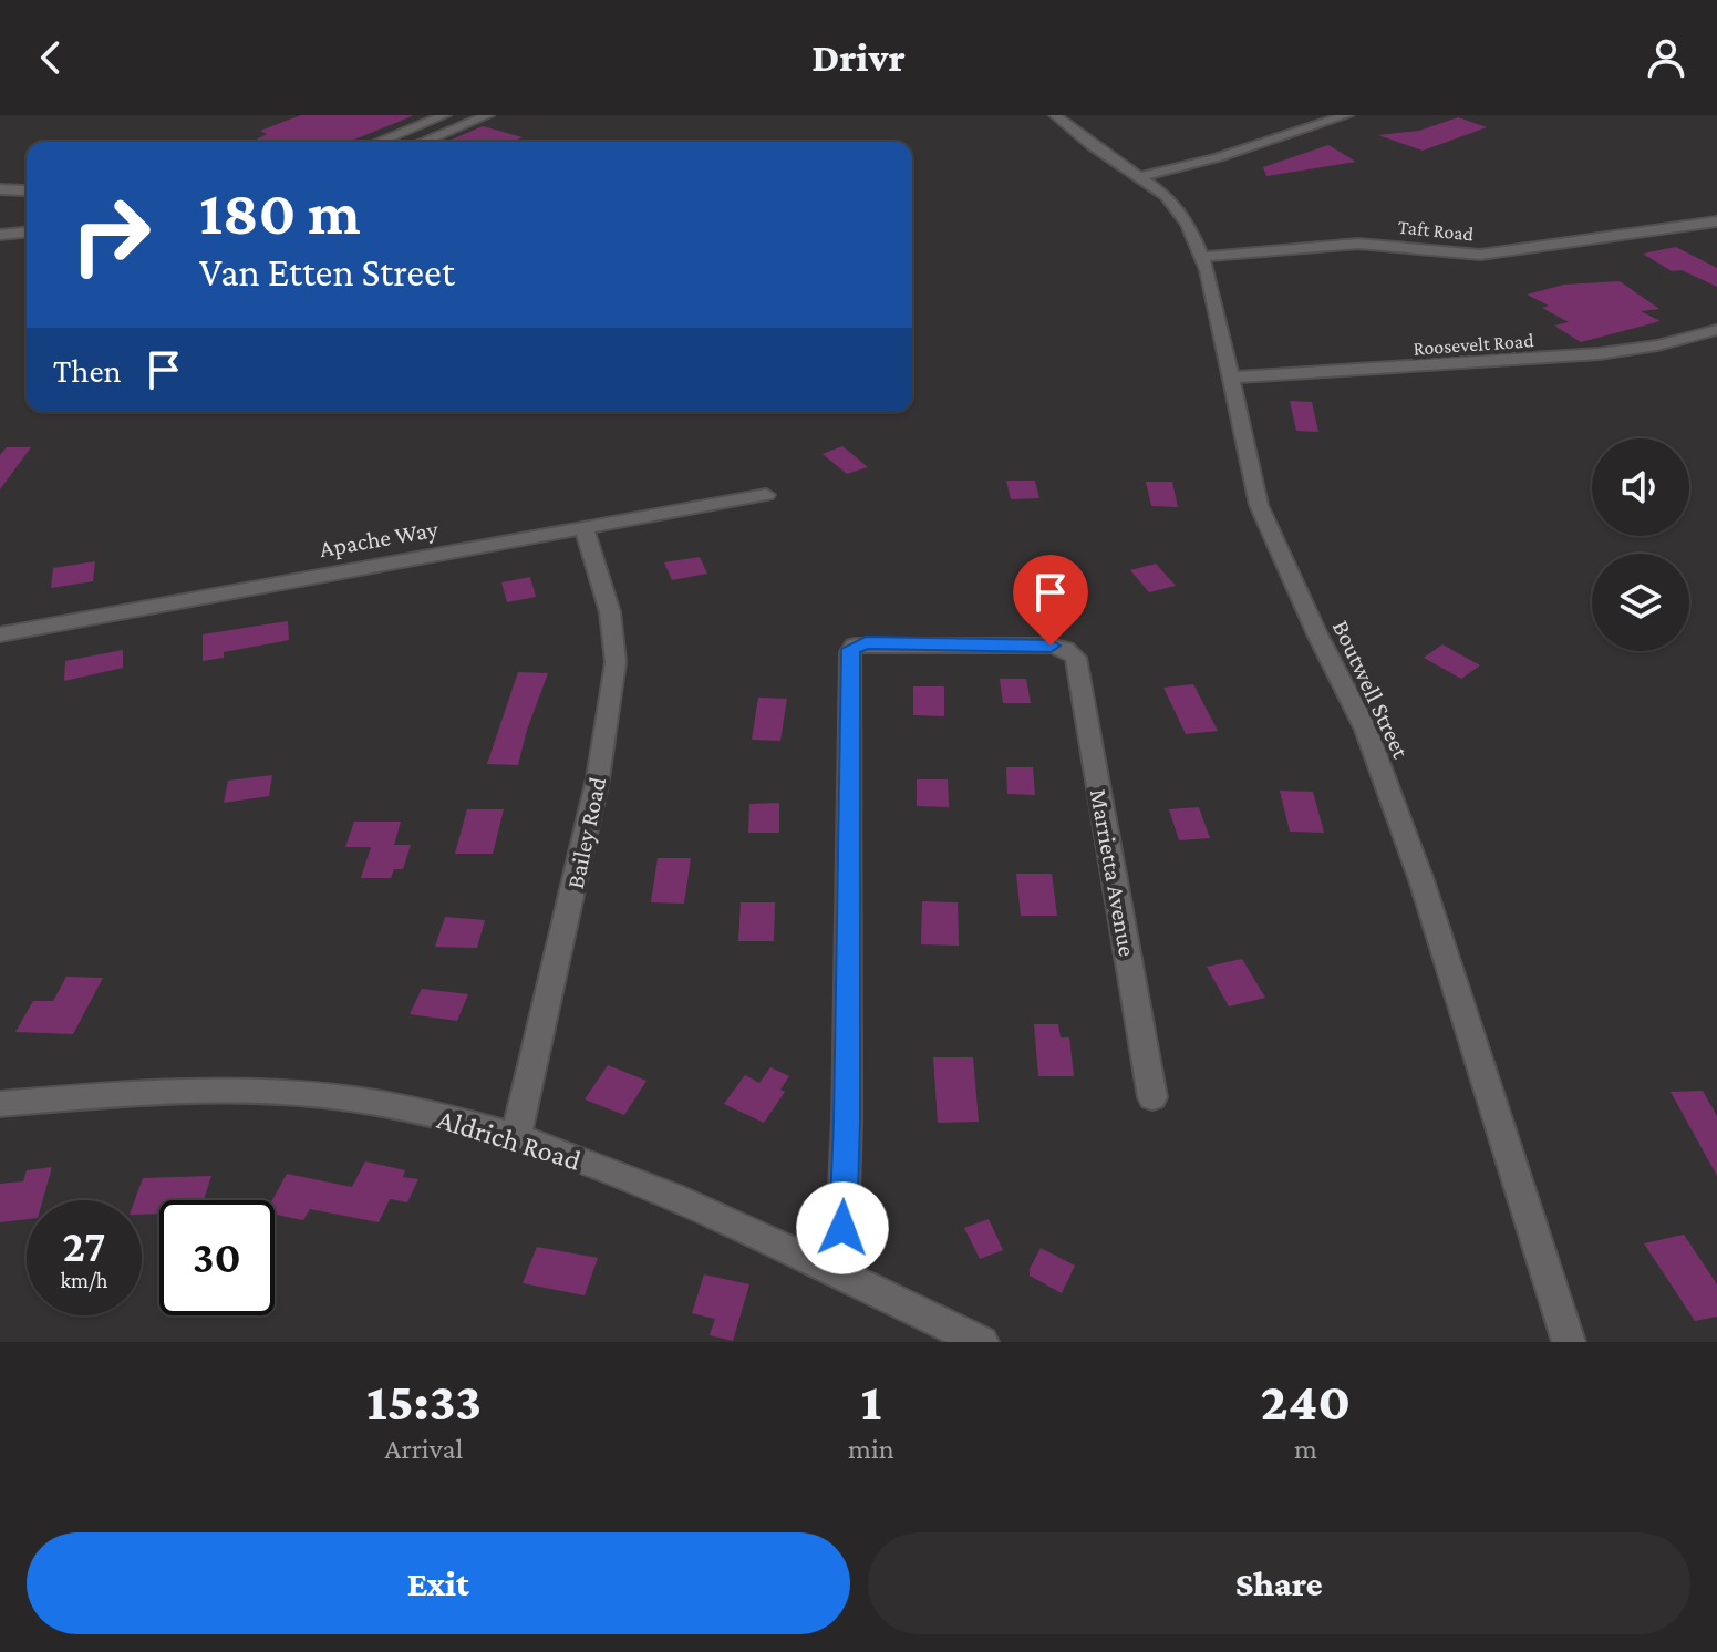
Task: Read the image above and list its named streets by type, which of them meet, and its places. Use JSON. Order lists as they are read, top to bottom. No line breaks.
{"streets":{"street":["Taft Road","Roosevelt Road","Apache Way","Boutwell Street","Bailey Road","Marrietta Avenue","Aldrich Road"]},"crossings":[["Taft Road","Boutwell Street"],["Roosevelt Road","Boutwell Street"],["Apache Way","Bailey Road"],["Bailey Road","Aldrich Road"],["Marrietta Avenue","Aldrich Road"]],"page":{"header":"Drivr","turn":["180 m","Van Etten Street"],"then":"Then","speed":"27 km/h","limit":"30","eta":["15:33","Arrival","1","min","240","m"],"buttons":["Exit","Share"]}}
